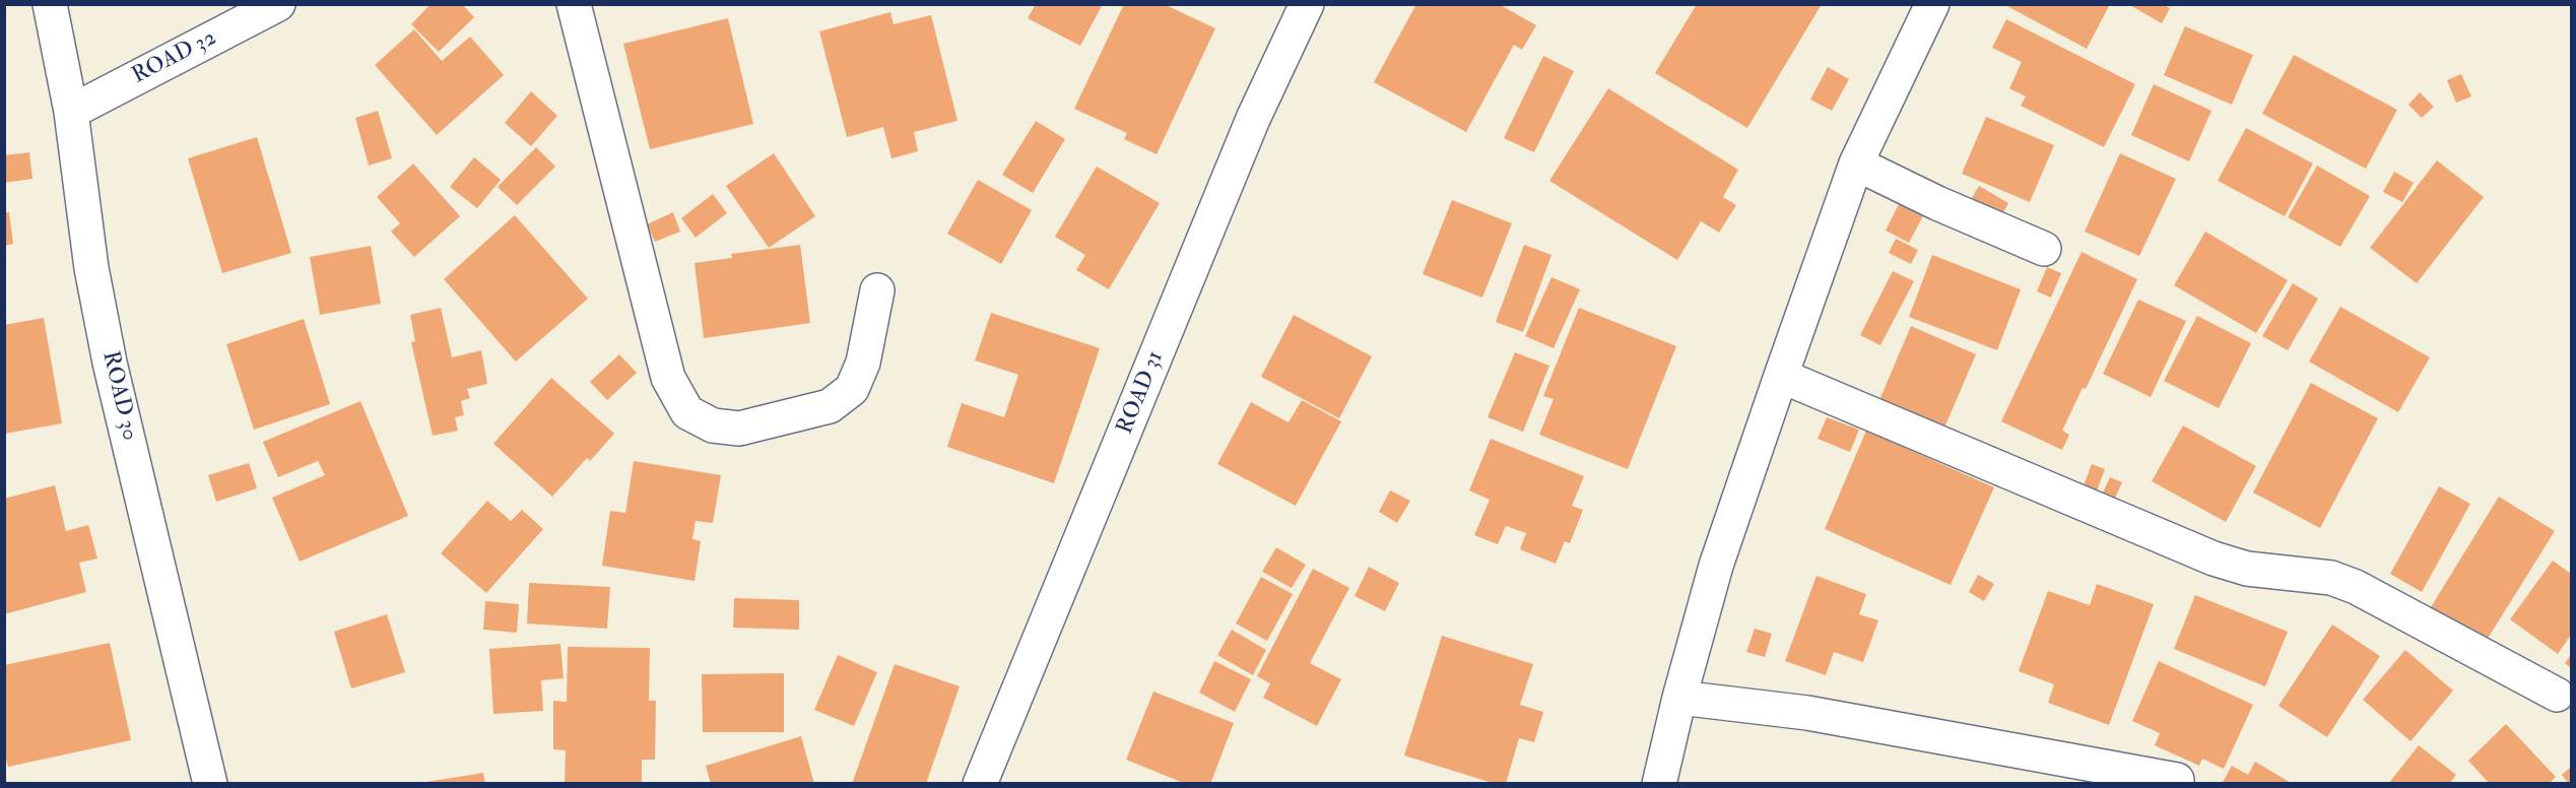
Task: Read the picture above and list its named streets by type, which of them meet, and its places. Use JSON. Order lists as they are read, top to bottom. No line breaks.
{"streets":{"street":["ROAD 32","ROAD 31","ROAD 30"]},"crossings":[["ROAD 32","ROAD 30"]]}
